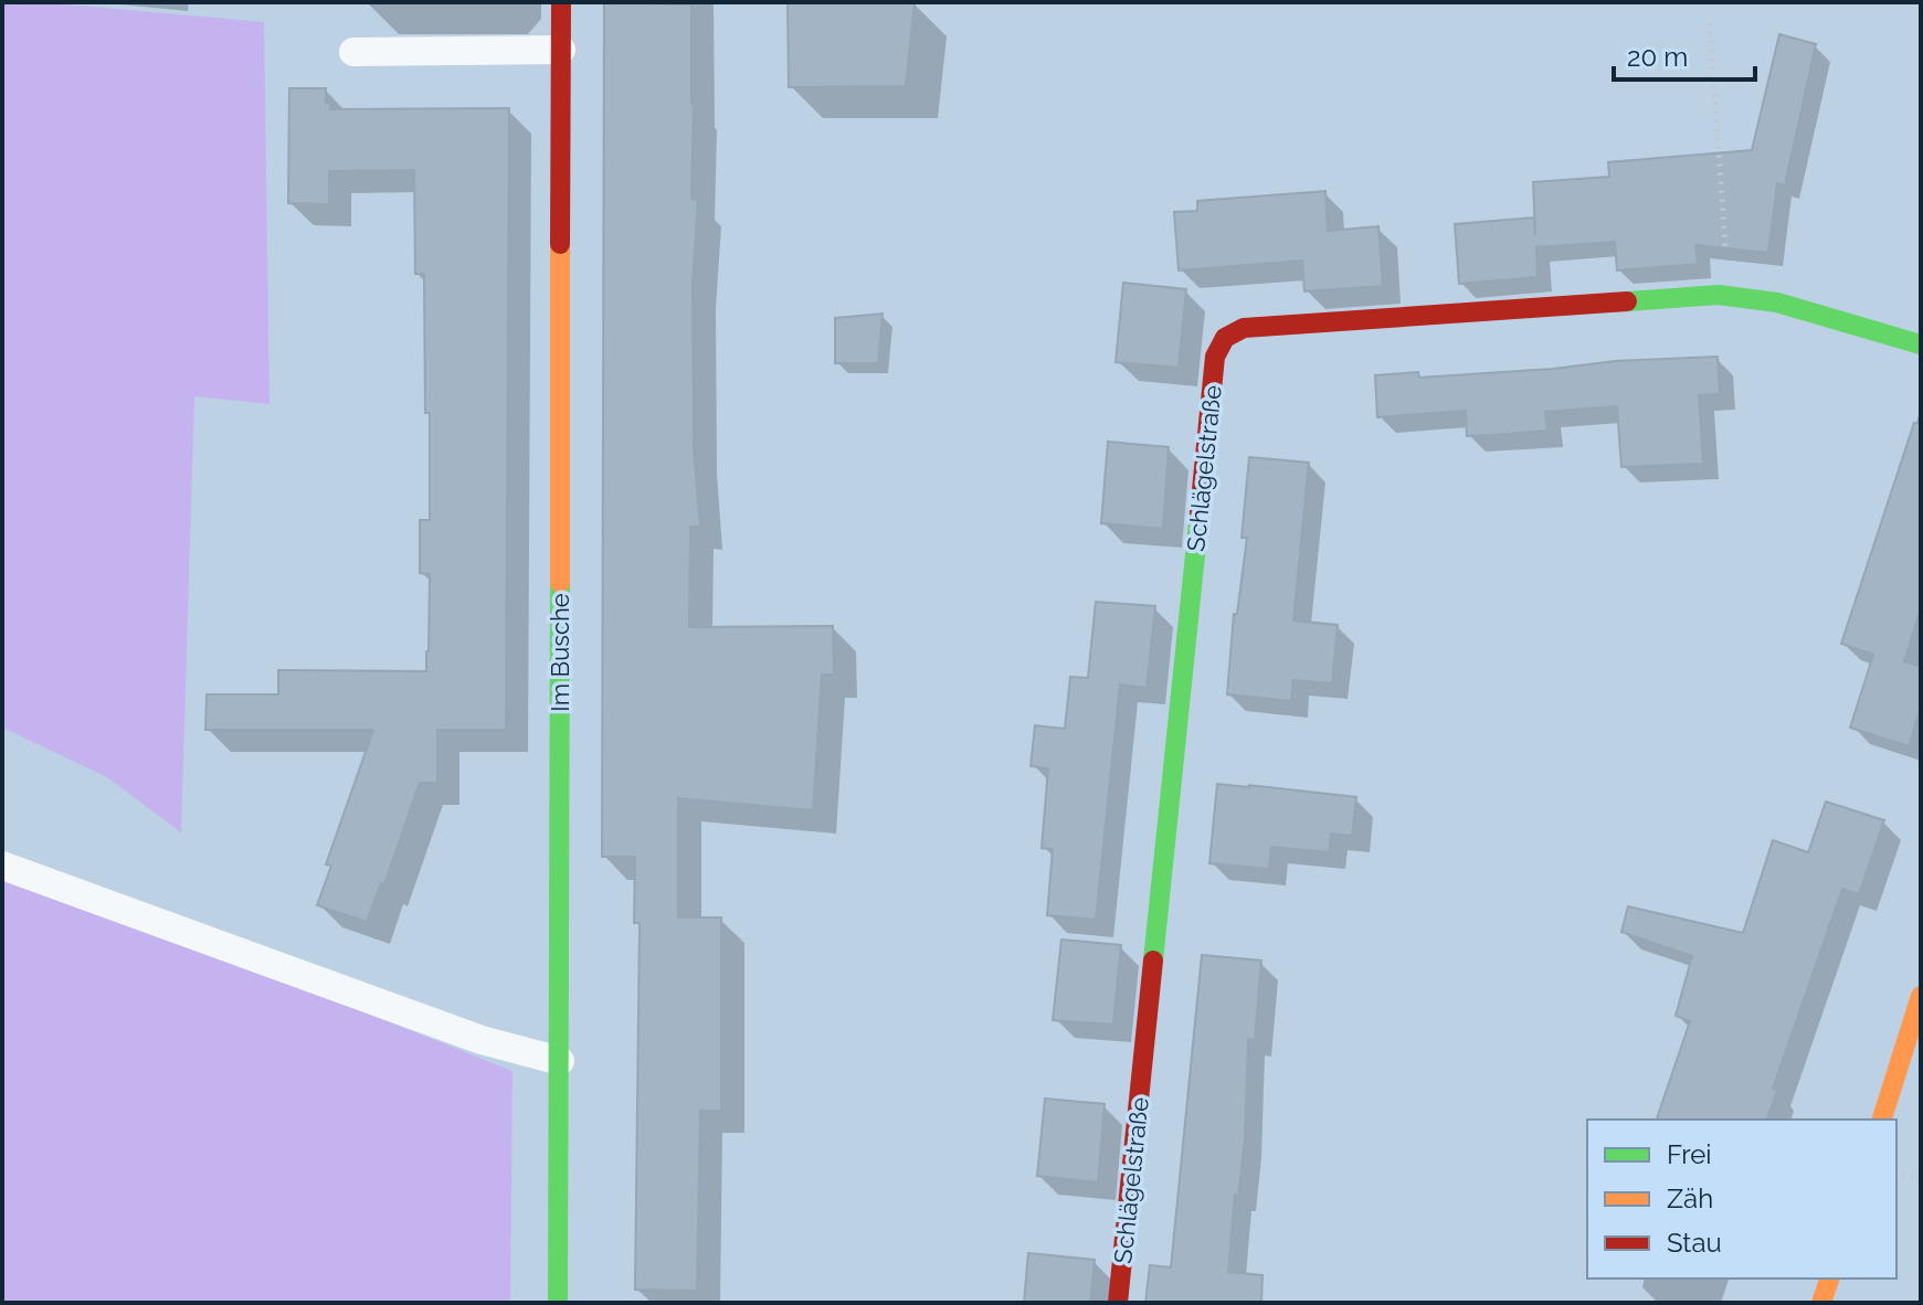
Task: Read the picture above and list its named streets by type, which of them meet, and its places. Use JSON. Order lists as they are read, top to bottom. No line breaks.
{"streets":{"street":["Schlägelstraße","Im Busche"]},"legend":["Frei","Zäh","Stau"],"scale_bar":"20 m"}
